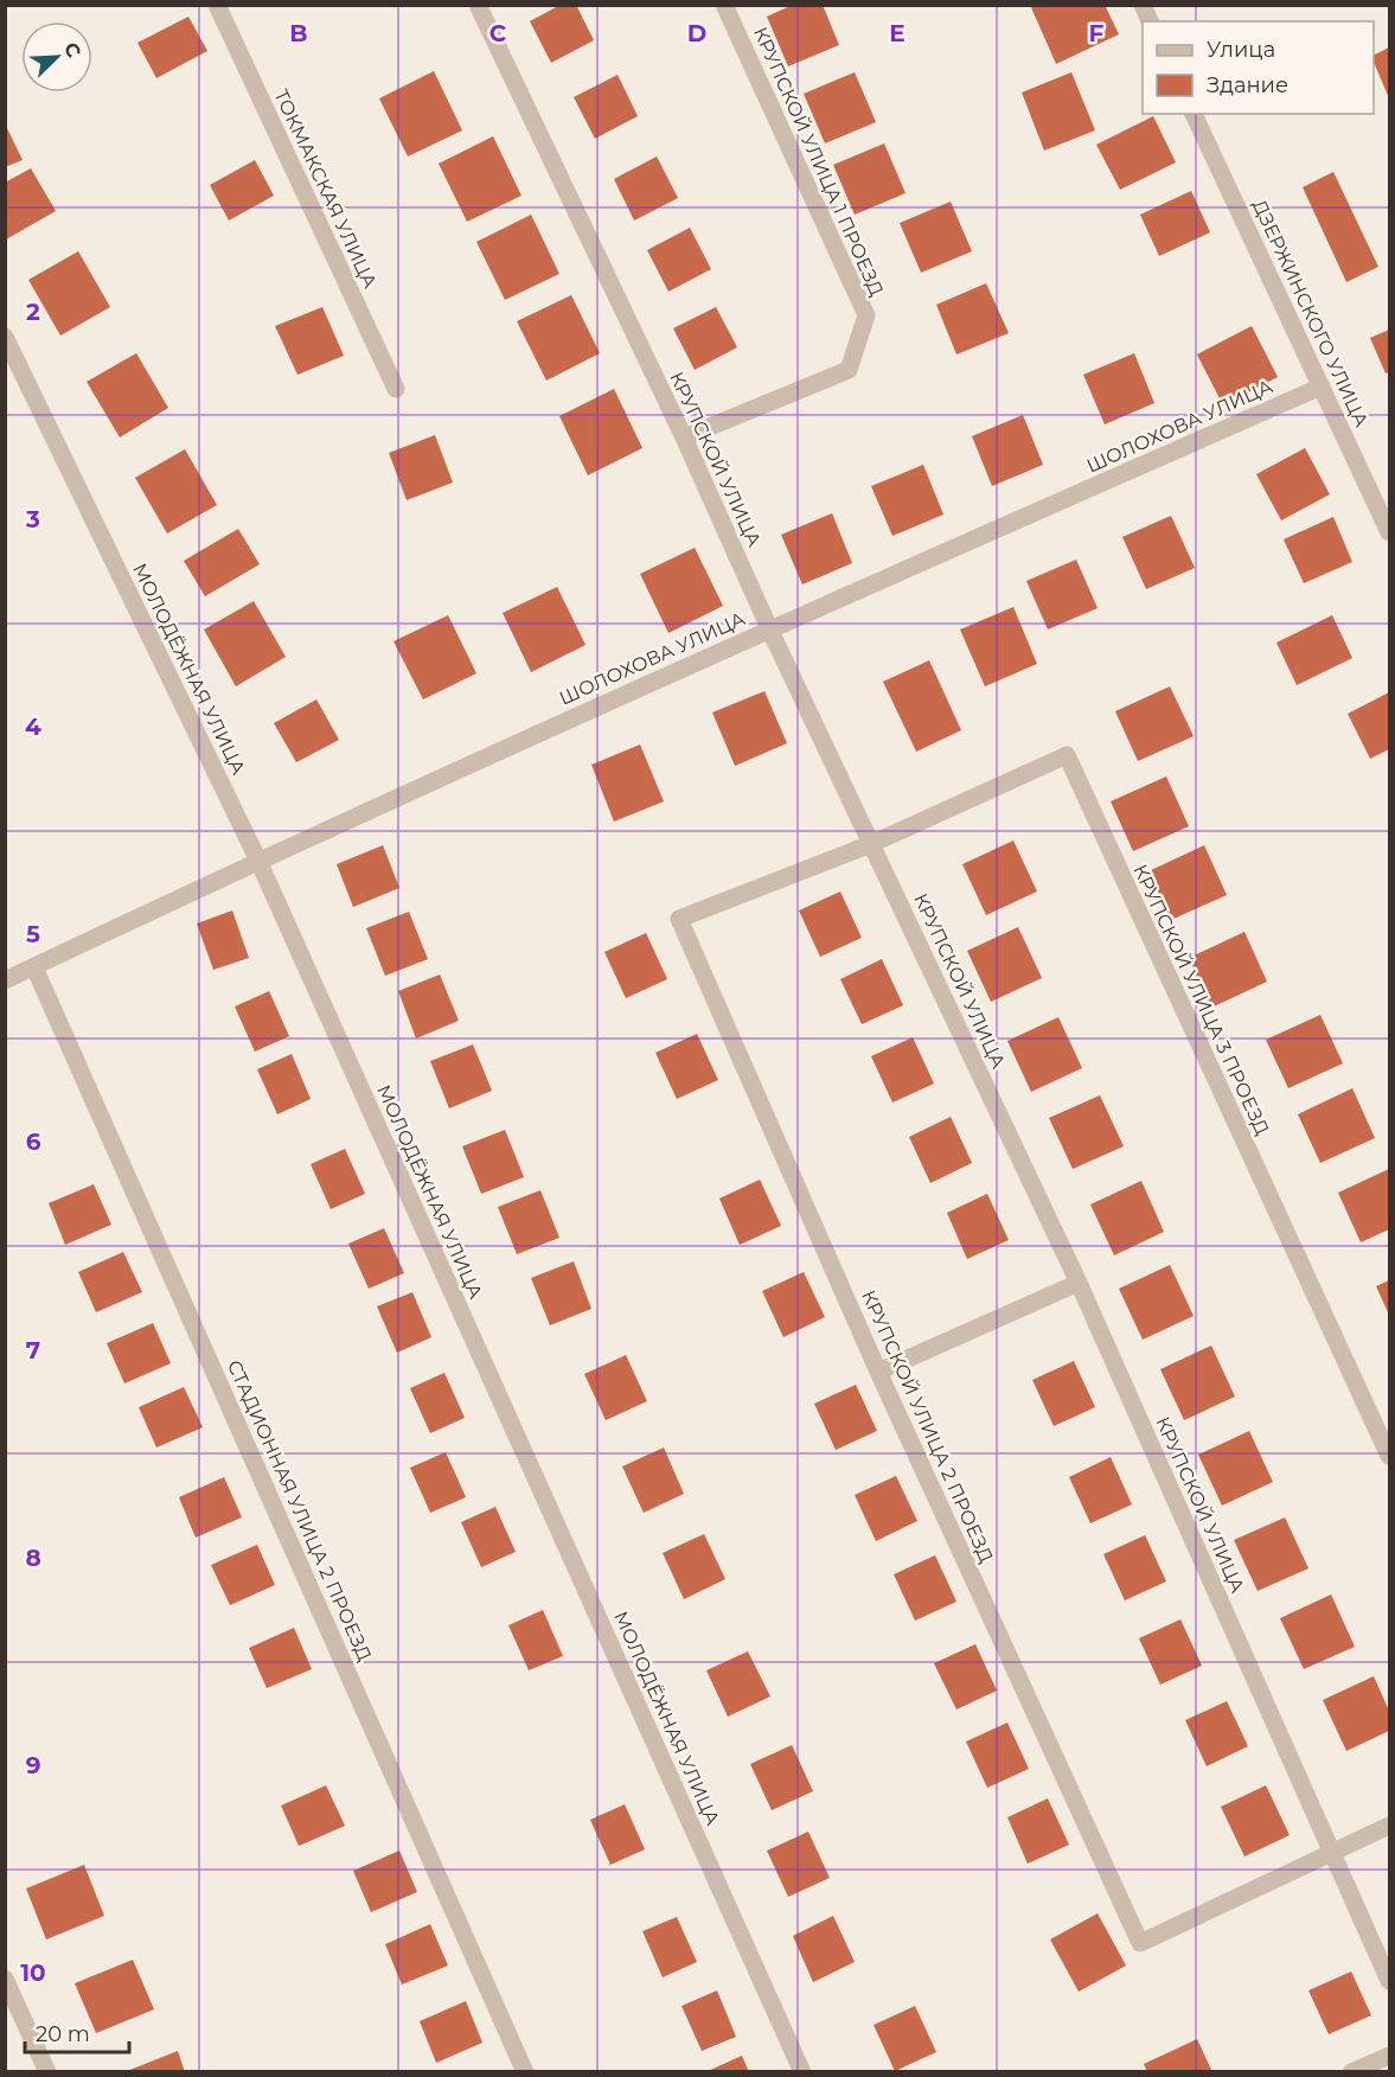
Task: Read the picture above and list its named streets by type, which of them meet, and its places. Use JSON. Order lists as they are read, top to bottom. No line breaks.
{"streets":{"street":["КРУПСКОЙ УЛИЦА 1 ПРОЕЗД","ТОКМАКСКАЯ УЛИЦА","ДЗЕРЖИНСКОГО УЛИЦА","ШОЛОХОВА УЛИЦА","КРУПСКОЙ УЛИЦА","МОЛОДЁЖНАЯ УЛИЦА","КРУПСКОЙ УЛИЦА 3 ПРОЕЗД","КРУПСКОЙ УЛИЦА 2 ПРОЕЗД","СТАДИОННАЯ УЛИЦА 2 ПРОЕЗД"]},"crossings":[["КРУПСКОЙ УЛИЦА 1 ПРОЕЗД","КРУПСКОЙ УЛИЦА"],["ДЗЕРЖИНСКОГО УЛИЦА","ШОЛОХОВА УЛИЦА"],["ШОЛОХОВА УЛИЦА","КРУПСКОЙ УЛИЦА"],["ШОЛОХОВА УЛИЦА","МОЛОДЁЖНАЯ УЛИЦА"],["ШОЛОХОВА УЛИЦА","СТАДИОННАЯ УЛИЦА 2 ПРОЕЗД"],["КРУПСКОЙ УЛИЦА","КРУПСКОЙ УЛИЦА 3 ПРОЕЗД"],["КРУПСКОЙ УЛИЦА","КРУПСКОЙ УЛИЦА 2 ПРОЕЗД"],["КРУПСКОЙ УЛИЦА 3 ПРОЕЗД","КРУПСКОЙ УЛИЦА 2 ПРОЕЗД"]],"legend":["Улица","Здание"],"scale_bar":"20 m","north":"top right","grid":{"columns":["B","C","D","E","F"],"rows":["2","3","4","5","6","7","8","9","10"]}}
